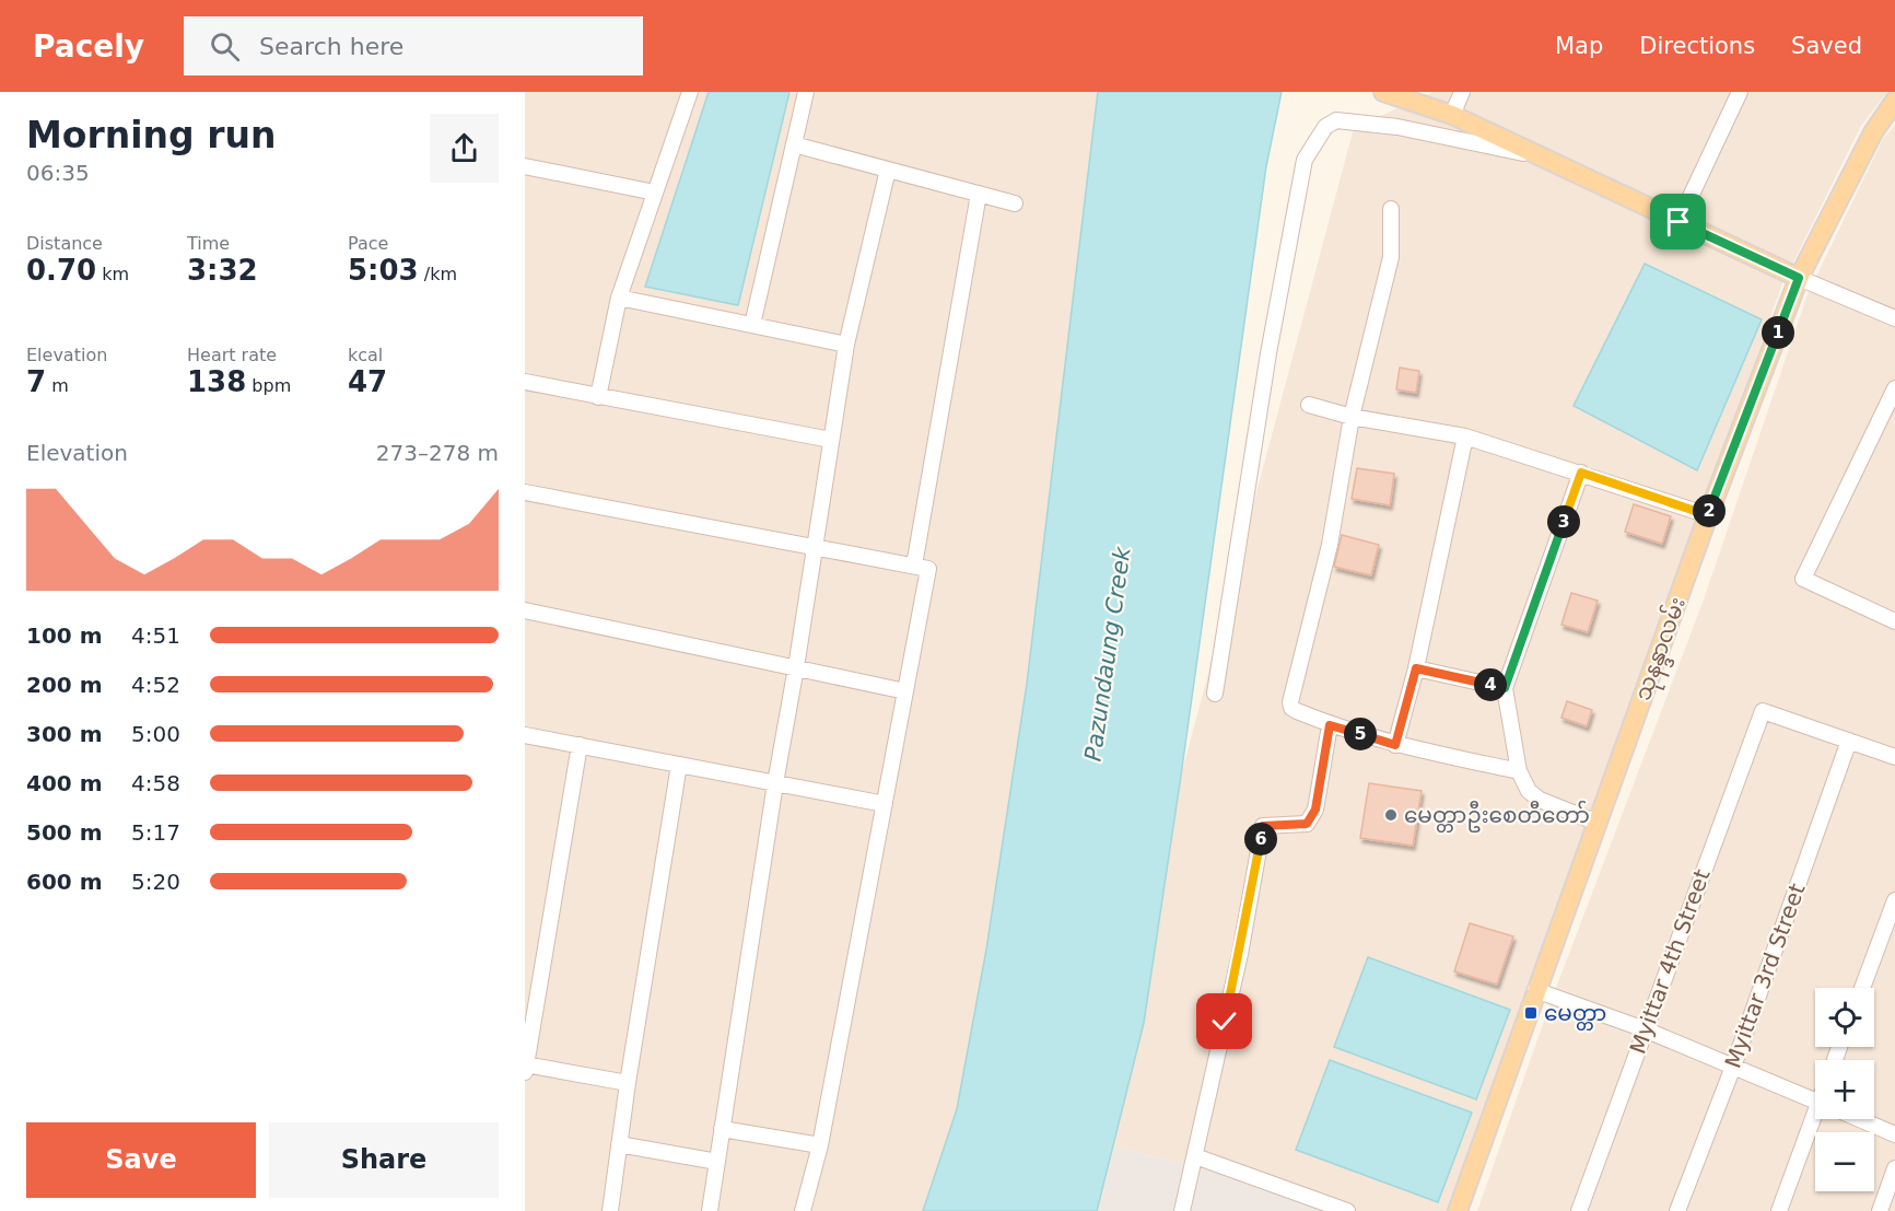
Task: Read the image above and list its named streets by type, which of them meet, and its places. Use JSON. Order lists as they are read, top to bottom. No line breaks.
{"streets":{"main road":["သုနန္ဒာလမ်း"],"street":["Myittar 4th Street","Myittar 3rd Street"]},"crossings":[["Myittar 4th Street","Myittar 3rd Street"]],"water":["Pazundaung Creek"],"places":{"other":["မေတ္တာဦးစေတီတော်"],"transit":["မေတ္တာ"]},"page":{"header":"Pacely","search":"Search here","nav":["Map","Directions","Saved"],"heading":["Morning run","06:35"],"stats":[["Distance","0.70 km"],["Time","3:32"],["Pace","5:03 /km"],["Elevation","7 m"],["Heart rate","138 bpm"],["kcal","47"]],"pins":["1","2","3","4","5","6"],"chart":["Elevation","273–278 m"],"list":[{"name":"100 m","note":"4:51"},{"name":"200 m","note":"4:52"},{"name":"300 m","note":"5:00"},{"name":"400 m","note":"4:58"},{"name":"500 m","note":"5:17"},{"name":"600 m","note":"5:20"}],"map_buttons":["+","−"],"buttons":["Save","Share"]}}
